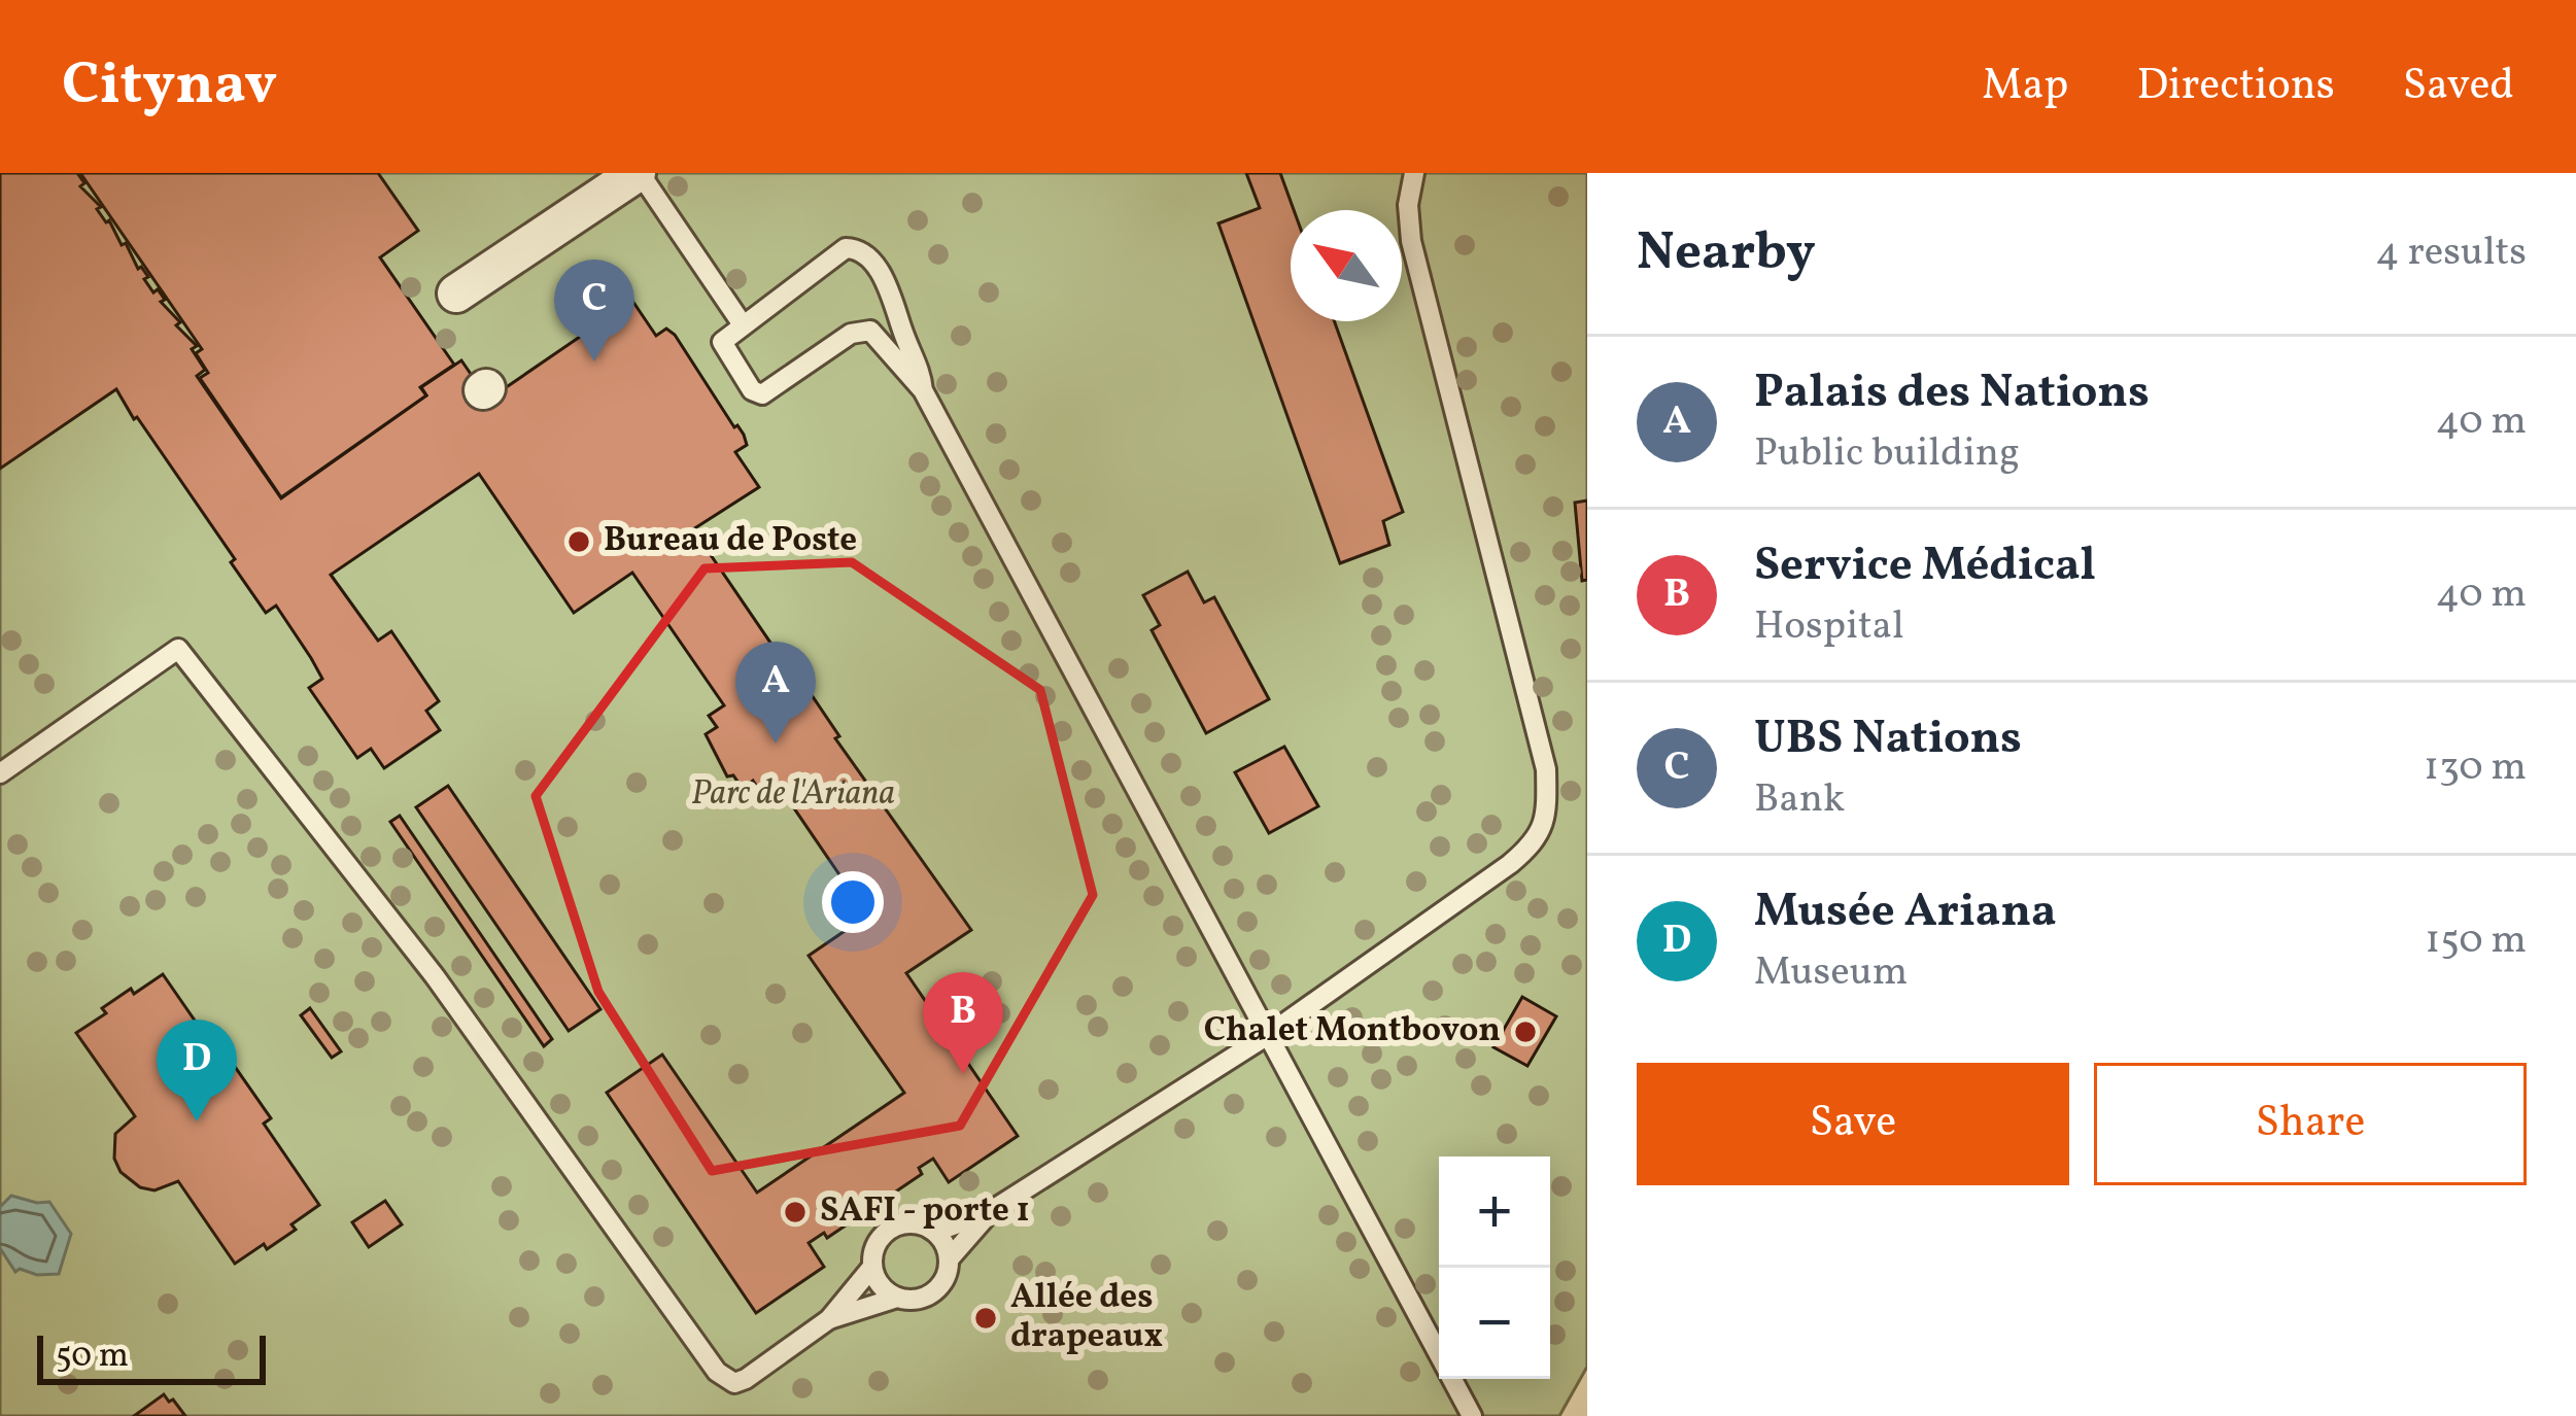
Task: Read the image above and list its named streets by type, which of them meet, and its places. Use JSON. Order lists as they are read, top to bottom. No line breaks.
{"parks":["Parc de l'Ariana"],"places":["Bureau de Poste","Chalet Montbovon","SAFI - porte 1","Allée des drapeaux"],"scale_bar":"50 m","north":"top left","page":{"header":"Citynav","nav":["Map","Directions","Saved"],"heading":["Nearby","4 results"],"pins":["C","A","B","D"],"list":[{"mark":"A","name":"Palais des Nations","note":"Public building","value":"40 m"},{"mark":"B","name":"Service Médical","note":"Hospital","value":"40 m"},{"mark":"C","name":"UBS Nations","note":"Bank","value":"130 m"},{"mark":"D","name":"Musée Ariana","note":"Museum","value":"150 m"}],"buttons":["Save","Share"],"map_buttons":["+","−"],"scale":"50 m"}}
